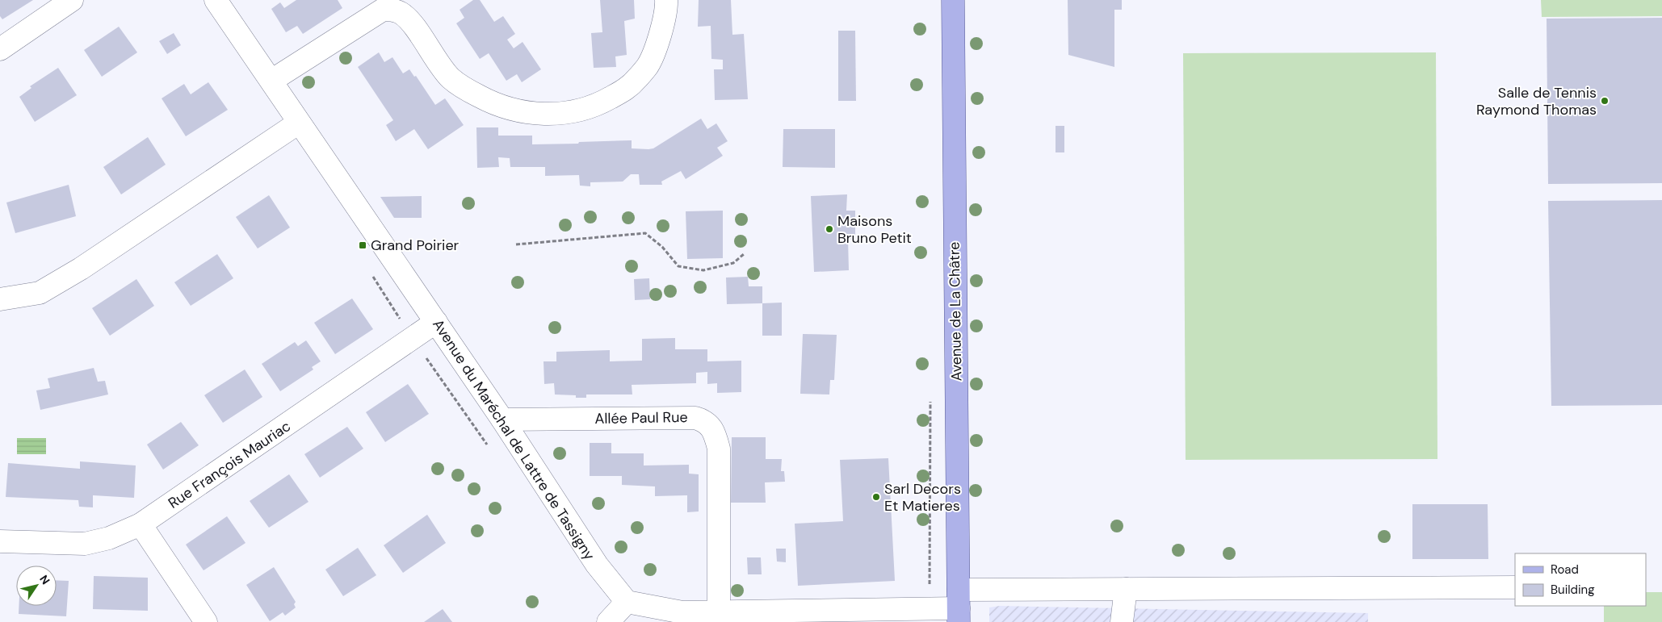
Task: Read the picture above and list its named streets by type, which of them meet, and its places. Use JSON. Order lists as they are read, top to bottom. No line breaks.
{"streets":{"main road":["Avenue de La Châtre"],"street":["Allée Paul Rue","Avenue du Maréchal de Lattre de Tassigny","Rue François Mauriac"]},"crossings":[["Allée Paul Rue","Avenue du Maréchal de Lattre de Tassigny"],["Avenue du Maréchal de Lattre de Tassigny","Rue François Mauriac"]],"places":{"other":["Salle de Tennis Raymond Thomas","Maisons Bruno Petit","Sarl Decors Et Matieres"],"transit":["Grand Poirier"]},"legend":["Road","Building"],"north":"top right"}
